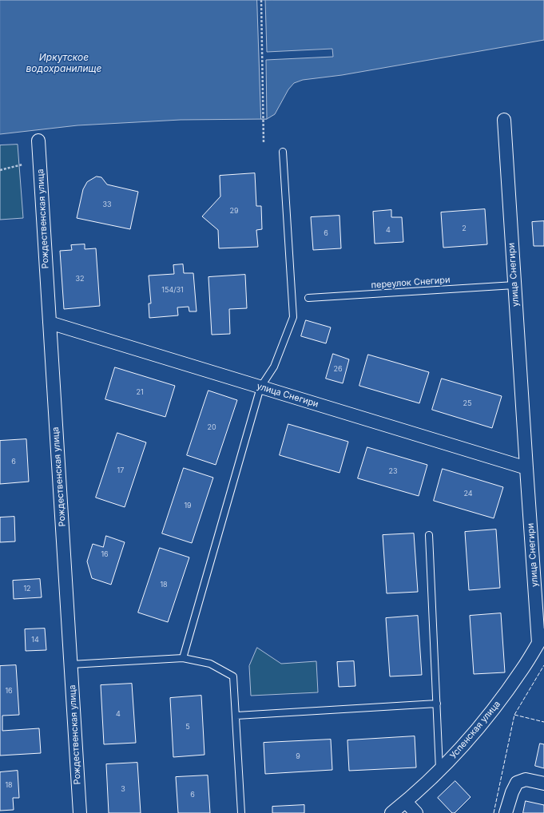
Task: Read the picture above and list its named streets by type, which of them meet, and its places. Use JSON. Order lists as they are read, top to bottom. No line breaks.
{"streets":{"street":["Рождественская улица","улица Снегири","Успенская улица"],"lane":["переулок Снегири"]},"crossings":[["Рождественская улица","улица Снегири"],["улица Снегири","переулок Снегири"],["улица Снегири","Успенская улица"]],"water":["Иркутское водохранилище"],"house_numbers":["33","29","2","4","6","32","154/31","26","21","25","20","6","17","23","24","19","16","18","12","14","16","4","5","9","18","3","6"]}
